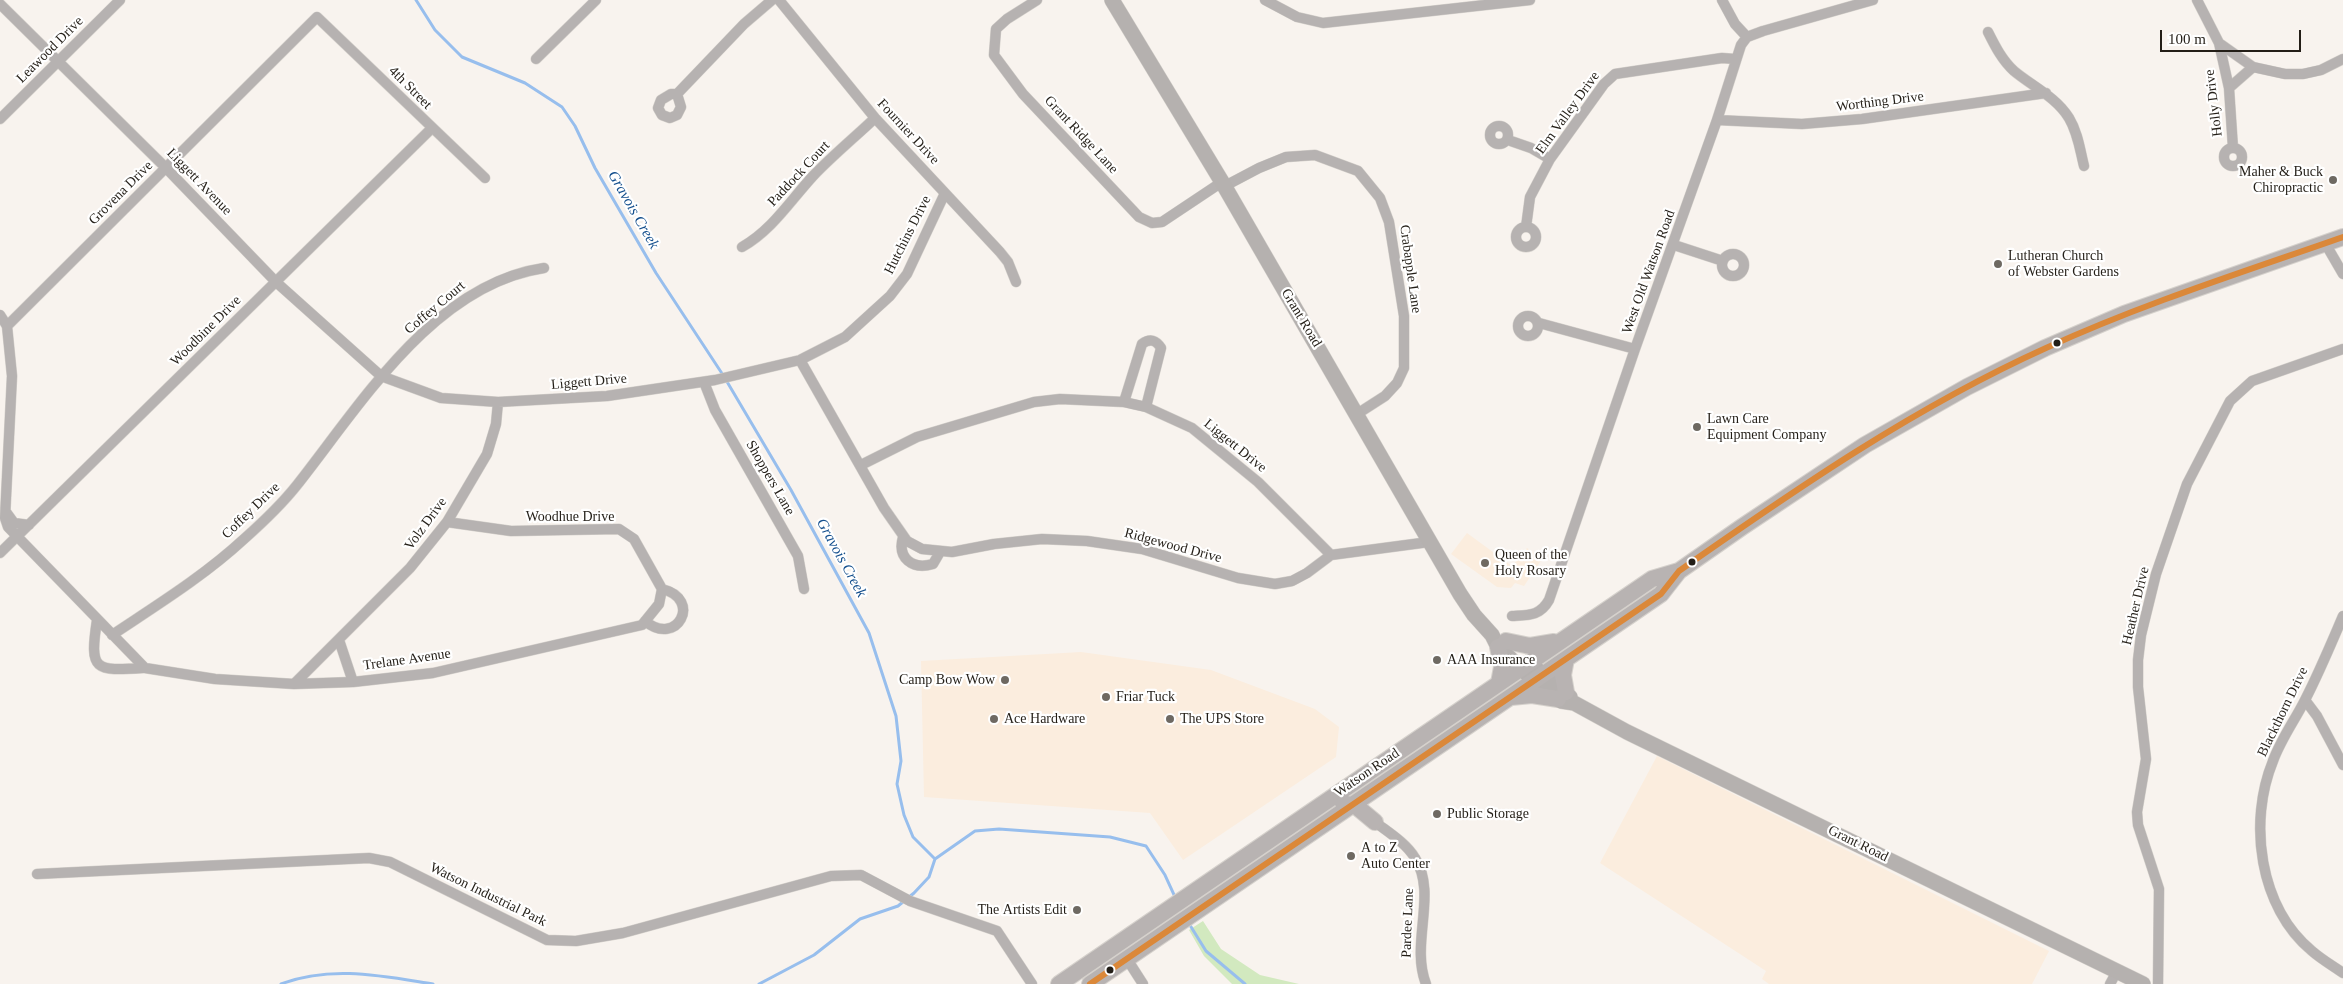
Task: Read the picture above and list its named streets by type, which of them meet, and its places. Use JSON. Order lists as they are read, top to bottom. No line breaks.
{"streets":{"main road":["Watson Road"],"street":["Leawood Drive","4th Street","Worthing Drive","Holly Drive","Elm Valley Drive","Fournier Drive","Grant Ridge Lane","Paddock Court","Liggett Avenue","Grovena Drive","Hutchins Drive","Crabapple Lane","West Old Watson Road","Coffey Court","Grant Road","Woodbine Drive","Liggett Drive","Shoppers Lane","Coffey Drive","Woodhue Drive","Volz Drive","Ridgewood Drive","Heather Drive","Trelane Avenue","Blackthorn Drive","Watson Industrial Park","Pardee Lane"]},"crossings":[["Leawood Drive","Liggett Avenue"],["4th Street","Grovena Drive"],["4th Street","Woodbine Drive"],["Worthing Drive","West Old Watson Road"],["Elm Valley Drive","West Old Watson Road"],["Fournier Drive","Paddock Court"],["Fournier Drive","Hutchins Drive"],["Grant Ridge Lane","Crabapple Lane"],["Grant Ridge Lane","Grant Road"],["Liggett Avenue","Grovena Drive"],["Liggett Avenue","Coffey Court"],["Liggett Avenue","Woodbine Drive"],["Liggett Avenue","Liggett Drive"],["Liggett Avenue","Coffey Drive"],["Hutchins Drive","Liggett Drive"],["Hutchins Drive","Ridgewood Drive"],["Crabapple Lane","Grant Road"],["Coffey Court","Liggett Drive"],["Coffey Court","Coffey Drive"],["Grant Road","Watson Road"],["Liggett Drive","Shoppers Lane"],["Liggett Drive","Coffey Drive"],["Liggett Drive","Volz Drive"],["Liggett Drive","Ridgewood Drive"],["Woodhue Drive","Volz Drive"],["Woodhue Drive","Trelane Avenue"],["Volz Drive","Trelane Avenue"]],"water":["Gravois Creek"],"places":["Maher & Buck Chiropractic","Lutheran Church of Webster Gardens","Lawn Care Equipment Company","Queen of the Holy Rosary","AAA Insurance","Camp Bow Wow","Friar Tuck","Ace Hardware","The UPS Store","Public Storage","A to Z Auto Center","The Artists Edit"],"scale_bar":"100 m"}
